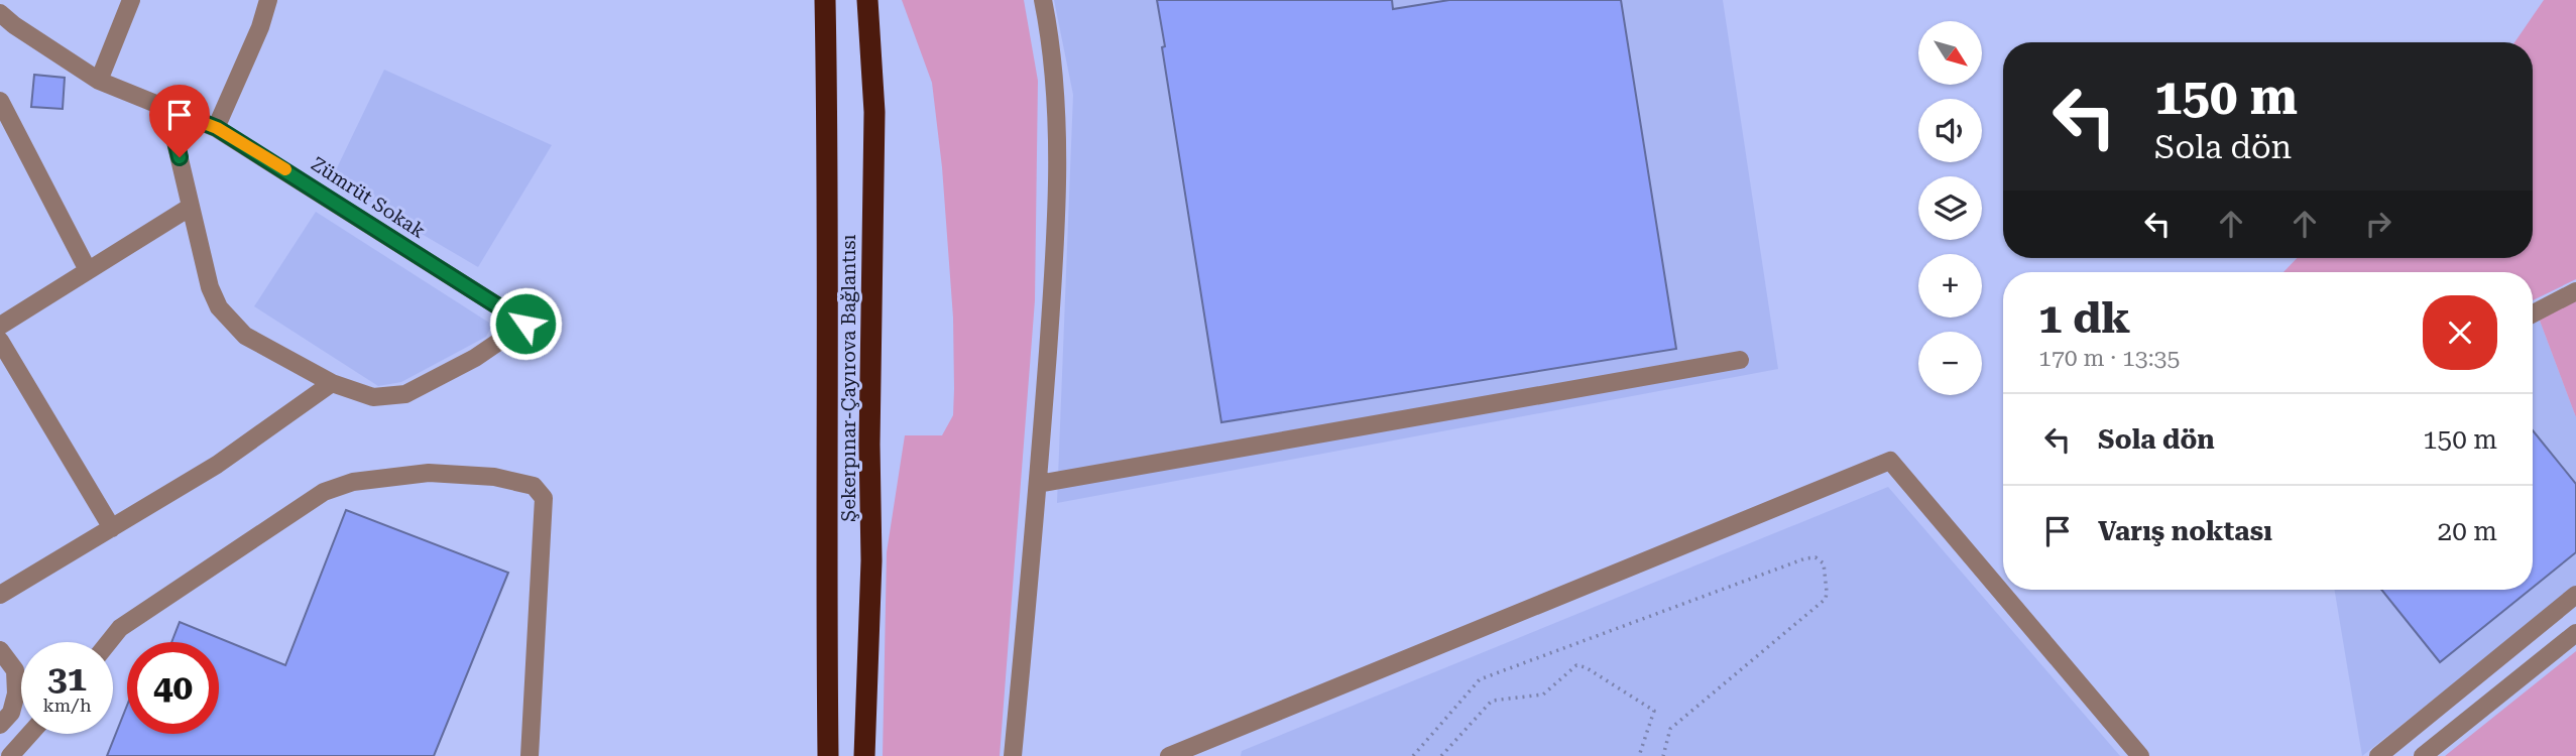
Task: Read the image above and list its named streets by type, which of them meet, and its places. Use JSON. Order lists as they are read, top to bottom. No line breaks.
{"streets":{"highway":["Şekerpınar-Çayırova Bağlantısı"],"street":["Zümrüt Sokak"]},"north":"bottom right","page":{"map_buttons":["+","−"],"turn":["150 m","Sola dön"],"heading":["1 dk","170 m · 13:35"],"list":[{"name":"Sola dön","value":"150 m"},{"name":"Varış noktası","value":"20 m"}],"speed":"31 km/h","limit":"40"}}
